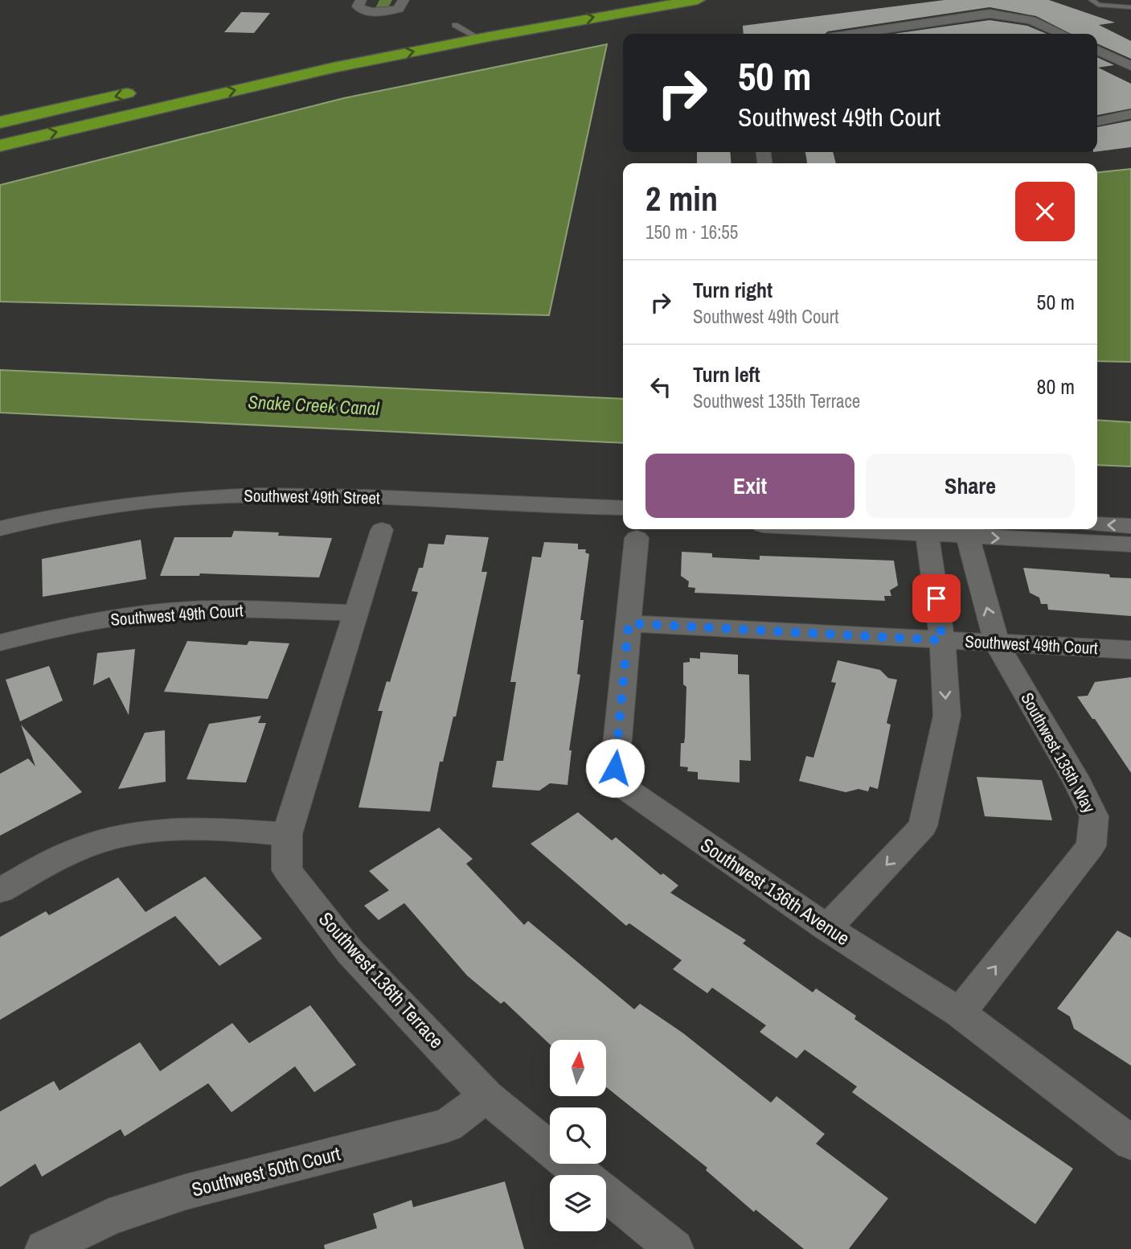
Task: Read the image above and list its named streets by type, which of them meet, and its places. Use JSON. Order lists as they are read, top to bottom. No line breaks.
{"streets":{"street":["Southwest 49th Street","Southwest 49th Court","Southwest 135th Way","Southwest 136th Avenue","Southwest 136th Terrace","Southwest 50th Court"]},"crossings":[["Southwest 49th Court","Southwest 135th Way"],["Southwest 49th Court","Southwest 136th Avenue"],["Southwest 49th Court","Southwest 136th Terrace"],["Southwest 135th Way","Southwest 136th Avenue"],["Southwest 136th Terrace","Southwest 50th Court"]],"one_way":["Southwest 135th Way"],"water":["Snake Creek Canal"],"north":"top","page":{"turn":["50 m","Southwest 49th Court"],"heading":["2 min","150 m · 16:55"],"list":[{"name":"Turn right","note":"Southwest 49th Court","value":"50 m"},{"name":"Turn left","note":"Southwest 135th Terrace","value":"80 m"}],"buttons":["Exit","Share"]}}
